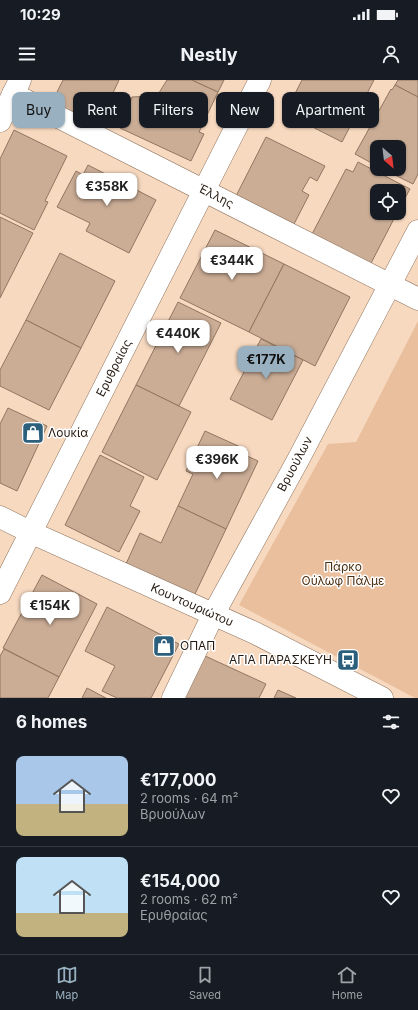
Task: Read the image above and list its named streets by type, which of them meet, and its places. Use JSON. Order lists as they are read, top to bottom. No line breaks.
{"streets":{"street":["Έλλης","Ερυθραίας","Βρυούλων","Κουντουριώτου"]},"crossings":[["Έλλης","Ερυθραίας"],["Έλλης","Βρυούλων"],["Ερυθραίας","Κουντουριώτου"],["Βρυούλων","Κουντουριώτου"]],"parks":["Πάρκο Ούλωφ Πάλμε"],"places":{"shop":["Λουκία","ΟΠΑΠ"],"bus stop":["ΑΓΙΑ ΠΑΡΑΣΚΕΥΗ"]},"north":"bottom right","page":{"status":"10:29","header":"Nestly","chip":["Buy","Rent","Filters","New","Apartment"],"price":["€358K","€344K","€440K","€177K","€396K","€154K"],"heading":"6 homes","list":[{"name":"€177,000","note":"2 rooms · 64 m² · Βρυούλων"},{"name":"€154,000","note":"2 rooms · 62 m² · Ερυθραίας"}],"tabs":["Map","Saved","Home"]}}
